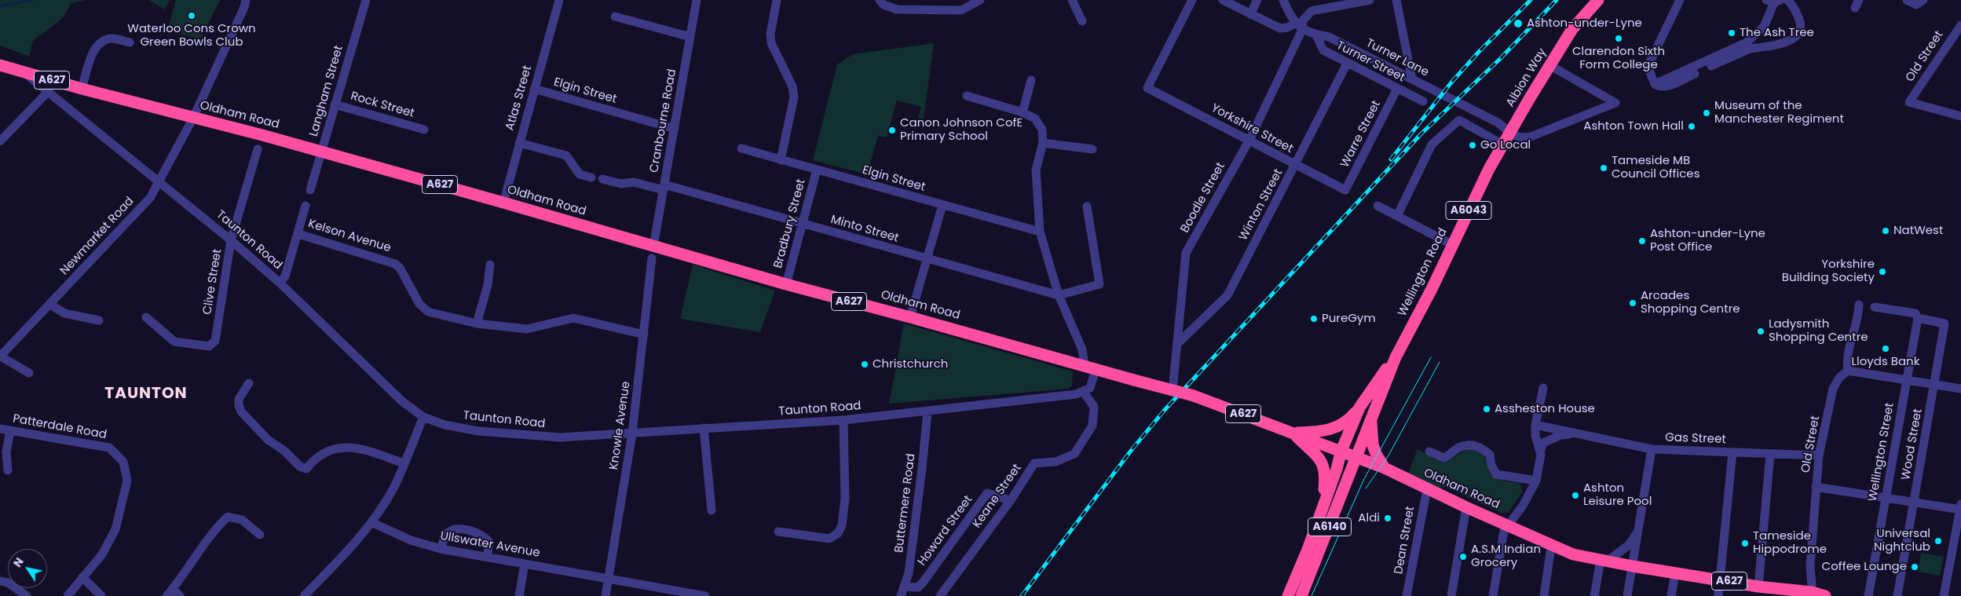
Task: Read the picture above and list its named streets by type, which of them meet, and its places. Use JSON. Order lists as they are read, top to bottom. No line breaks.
{"streets":{"highway":["Albion Way","A627","Oldham Road","A6043","Wellington Road","A6140"],"street":["Old Street","Turner Lane","Turner Street","Langham Street","Elgin Street","Atlas Street","Rock Street","Cranbourne Road","Yorkshire Street","Warre Street","Boodle Street","Winton Street","Bradbury Street","Minto Street","Newmarket Road","Kelson Avenue","Taunton Road","Clive Street","Knowle Avenue","Patterdale Road","Gas Street","Wood Street","Wellington Street","Keane Street","Buttermere Road","Howard Street","Dean Street","Ullswater Avenue"]},"crossings":[["Old Street","Oldham Road"],["Old Street","Gas Street"],["Turner Lane","Turner Street"],["Turner Lane","Albion Way"],["Turner Lane","Boodle Street"],["Turner Lane","Wellington Road"],["Turner Street","Warre Street"],["Turner Street","Winton Street"],["Albion Way","Wellington Road"],["A627","Oldham Road"],["A627","Wellington Road"],["Langham Street","Rock Street"],["Langham Street","Oldham Road"],["Elgin Street","Atlas Street"],["Elgin Street","Cranbourne Road"],["Elgin Street","Bradbury Street"],["Atlas Street","Oldham Road"],["Oldham Road","Cranbourne Road"],["Oldham Road","Boodle Street"],["Oldham Road","A6043"],["Oldham Road","Bradbury Street"],["Oldham Road","Newmarket Road"],["Oldham Road","Taunton Road"],["Oldham Road","Wellington Road"],["Oldham Road","Dean Street"],["Cranbourne Road","Minto Street"],["Yorkshire Street","Warre Street"],["Yorkshire Street","Boodle Street"],["Yorkshire Street","Winton Street"],["Boodle Street","Winton Street"],["A6043","Wellington Road"],["Bradbury Street","Minto Street"],["Newmarket Road","Taunton Road"],["Kelson Avenue","Knowle Avenue"],["Taunton Road","Clive Street"],["Taunton Road","Knowle Avenue"],["Taunton Road","Keane Street"],["Taunton Road","Buttermere Road"],["Knowle Avenue","Ullswater Avenue"],["Wood Street","Wellington Street"],["Buttermere Road","Howard Street"]],"districts":["TAUNTON"],"places":["Waterloo Cons Crown Green Bowls Club","Ashton-under-Lyne","The Ash Tree","Clarendon Sixth Form College","Museum of the Manchester Regiment","Ashton Town Hall","Canon Johnson CofE Primary School","Go Local","Tameside MB Council Offices","NatWest","Ashton-under-Lyne Post Office","Yorkshire Building Society","Arcades Shopping Centre","PureGym","Ladysmith Shopping Centre","Lloyds Bank","Christchurch","Assheston House","Ashton Leisure Pool","Aldi","Universal Nightclub","Tameside Hippodrome","A.S.M Indian Grocery","Coffee Lounge"],"north":"top left"}
